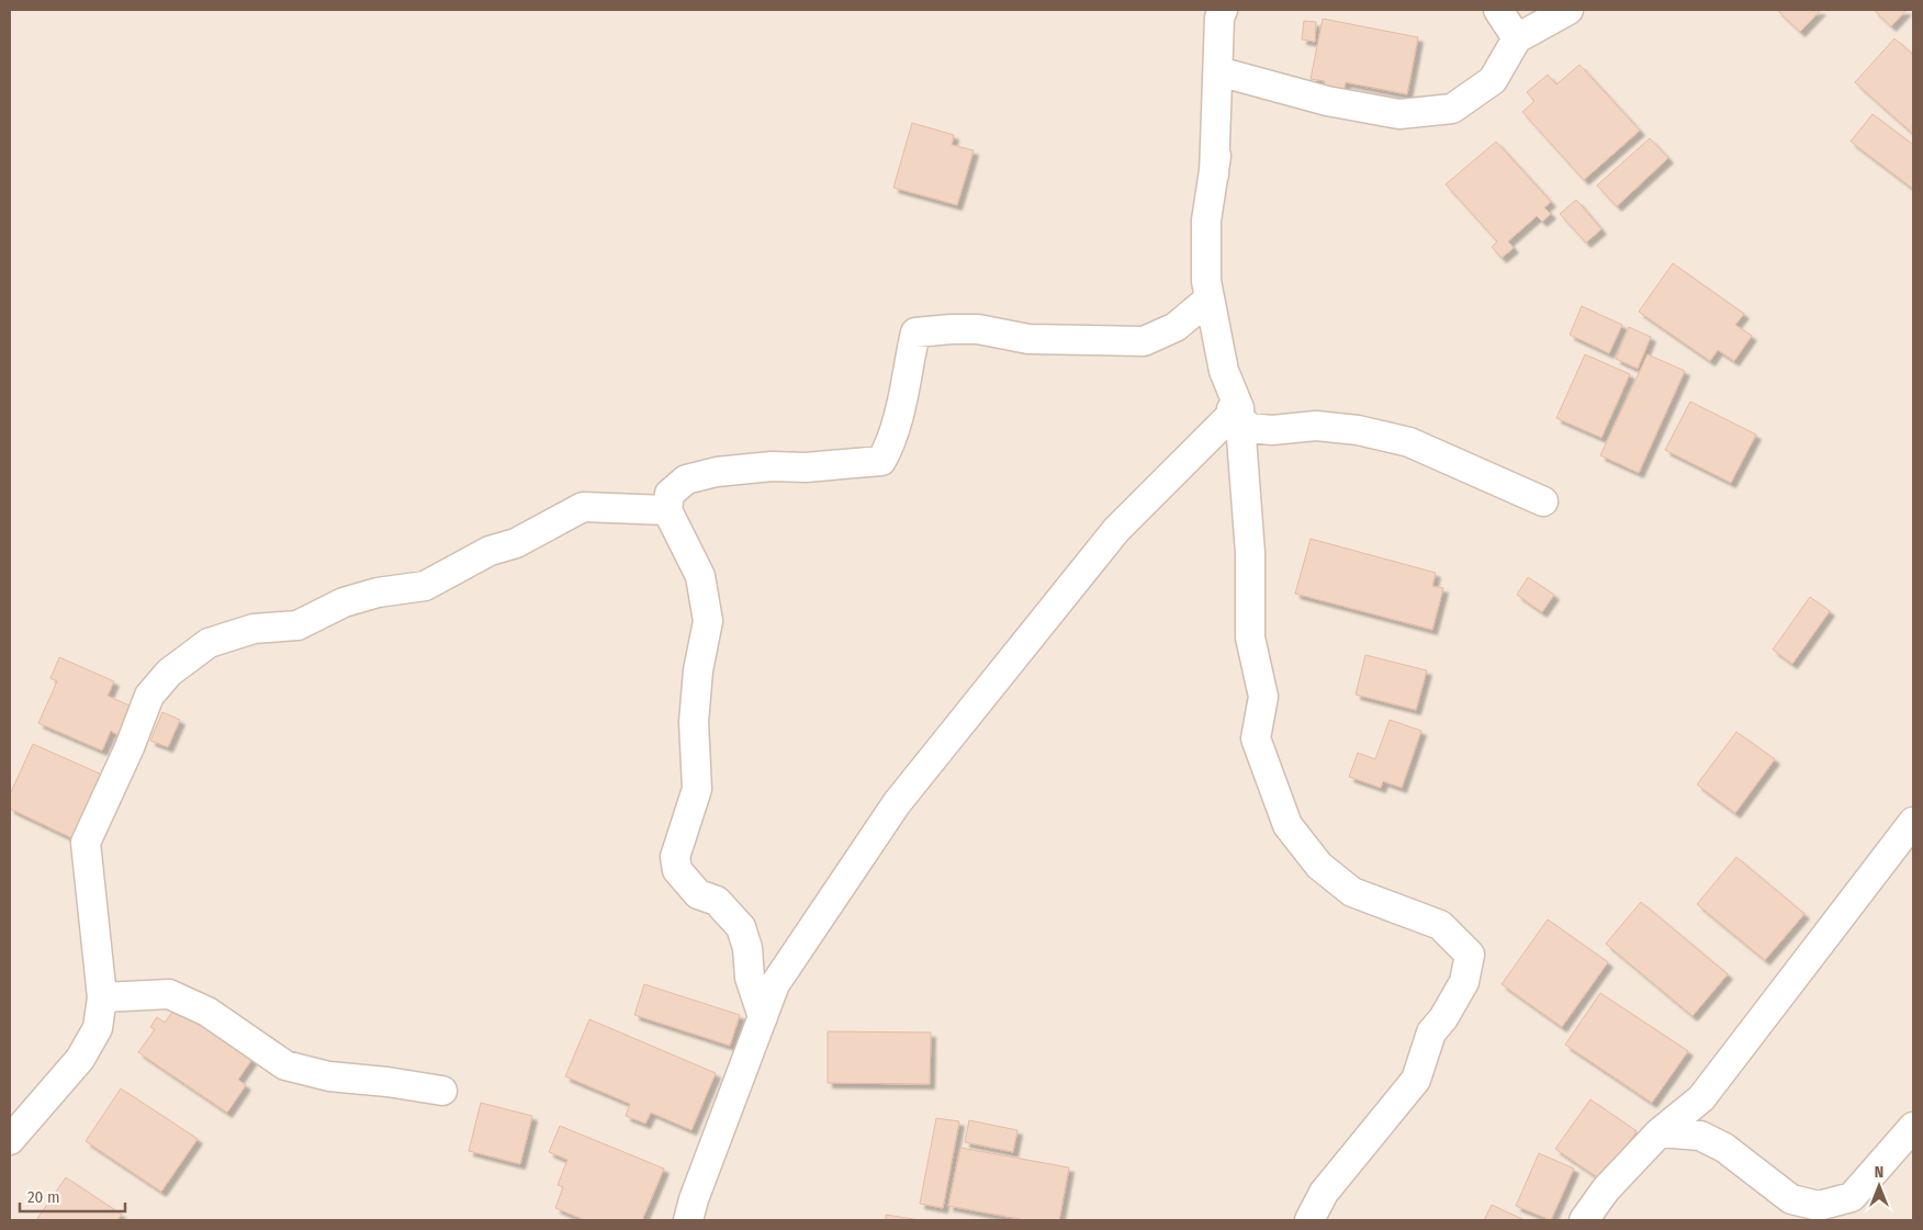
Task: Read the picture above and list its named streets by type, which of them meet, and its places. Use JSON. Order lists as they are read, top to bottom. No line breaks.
{"scale_bar":"20 m","north":"top"}
